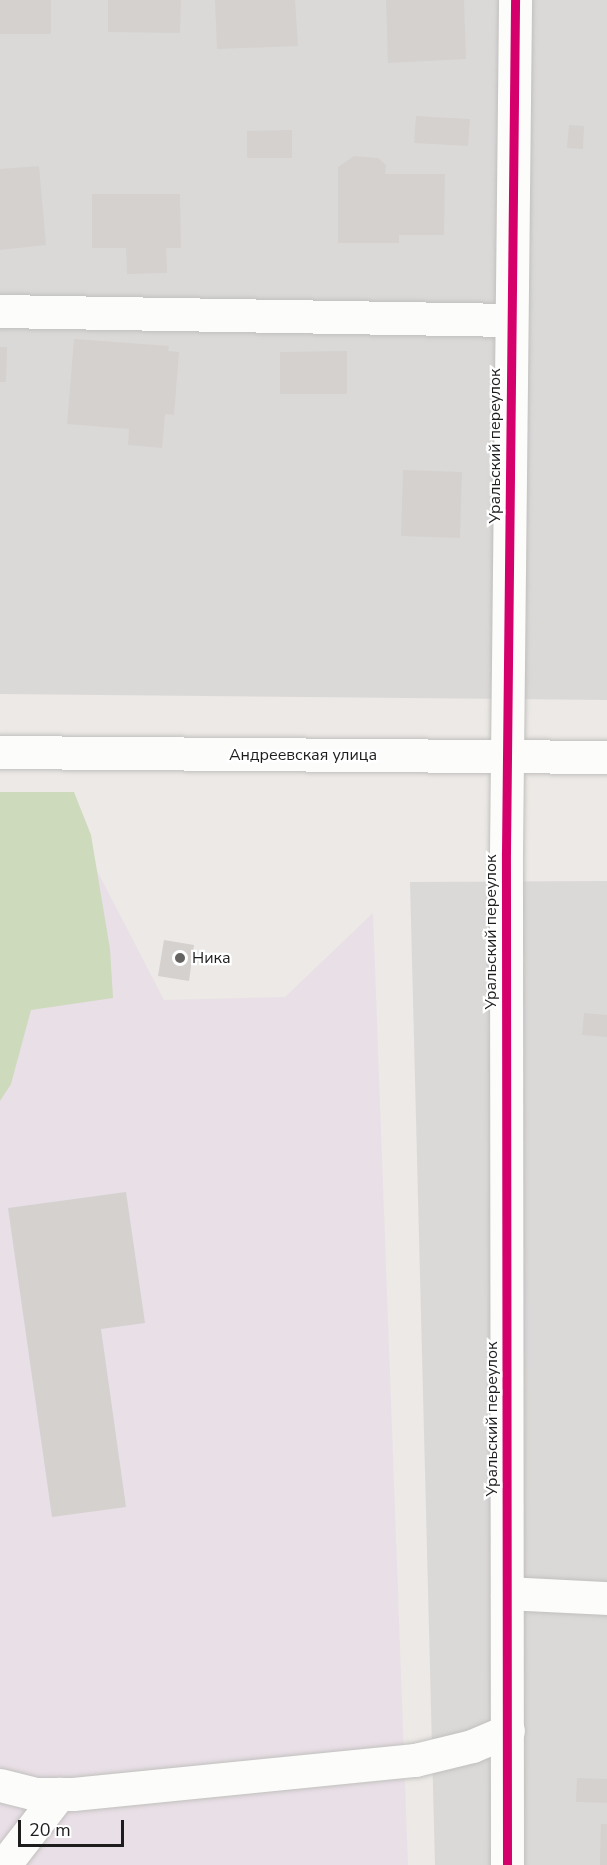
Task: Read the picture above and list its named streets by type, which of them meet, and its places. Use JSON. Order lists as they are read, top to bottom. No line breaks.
{"streets":{"street":["Уральский переулок","Андреевская улица"]},"crossings":[["Уральский переулок","Андреевская улица"]],"places":["Ника"],"scale_bar":"20 m"}
